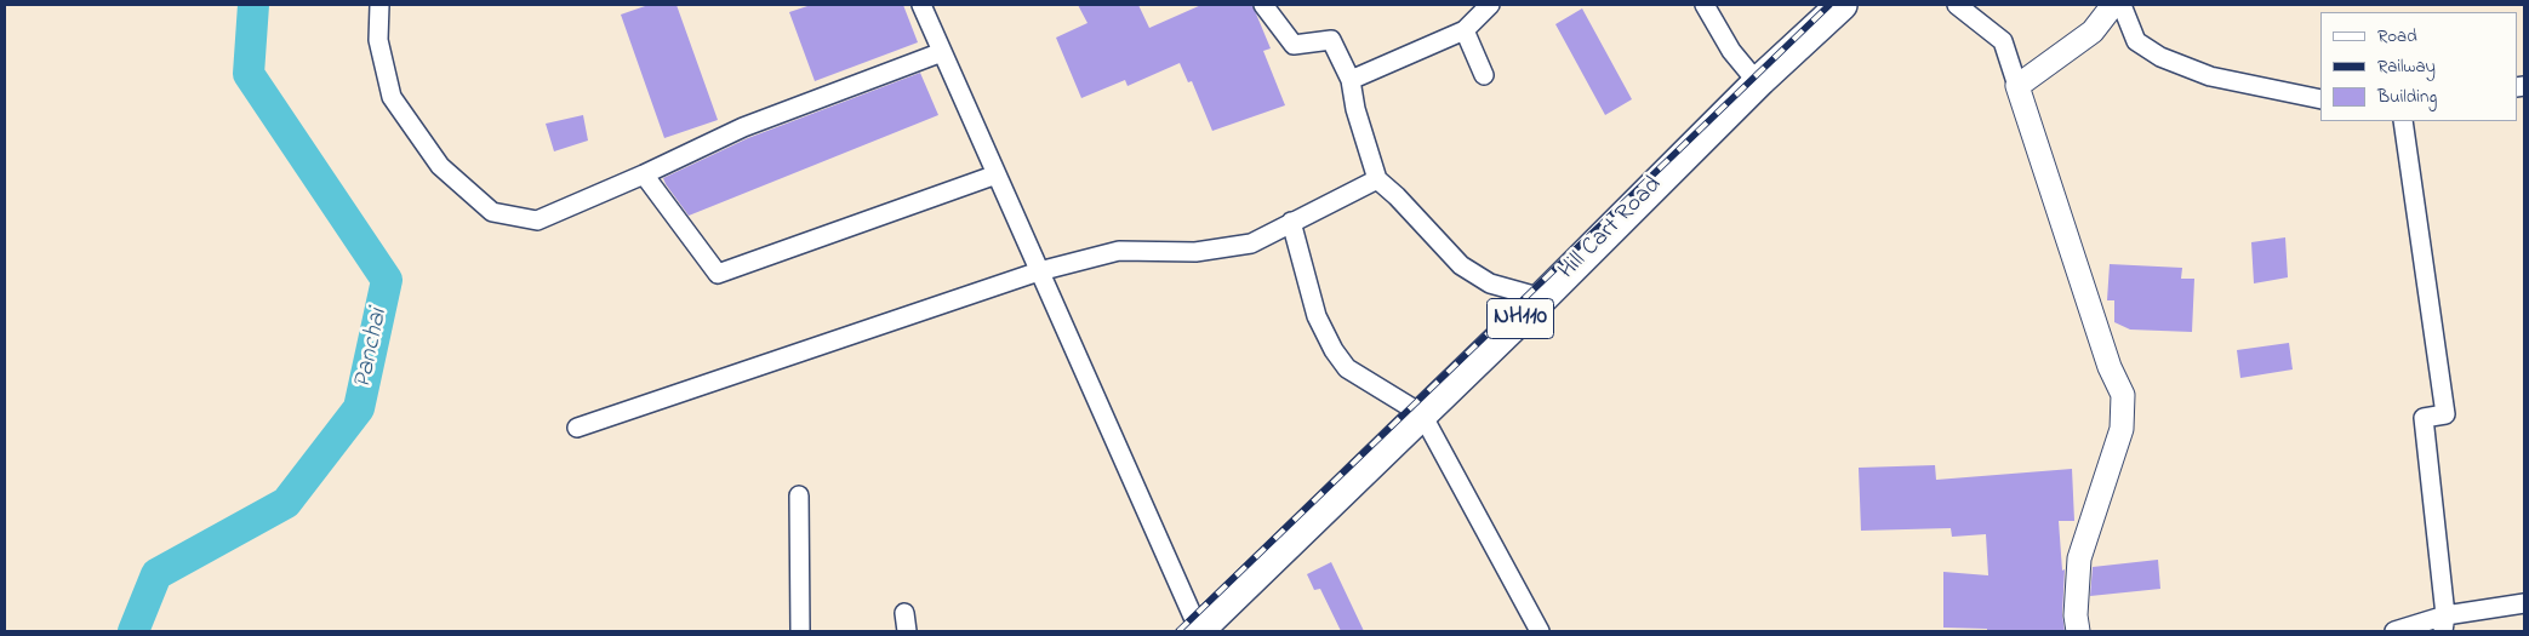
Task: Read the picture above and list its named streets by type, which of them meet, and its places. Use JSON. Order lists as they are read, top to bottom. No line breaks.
{"streets":{"highway":["Hill Cart Road","NH110"]},"water":["Panchai"],"legend":["Road","Railway","Building"]}
